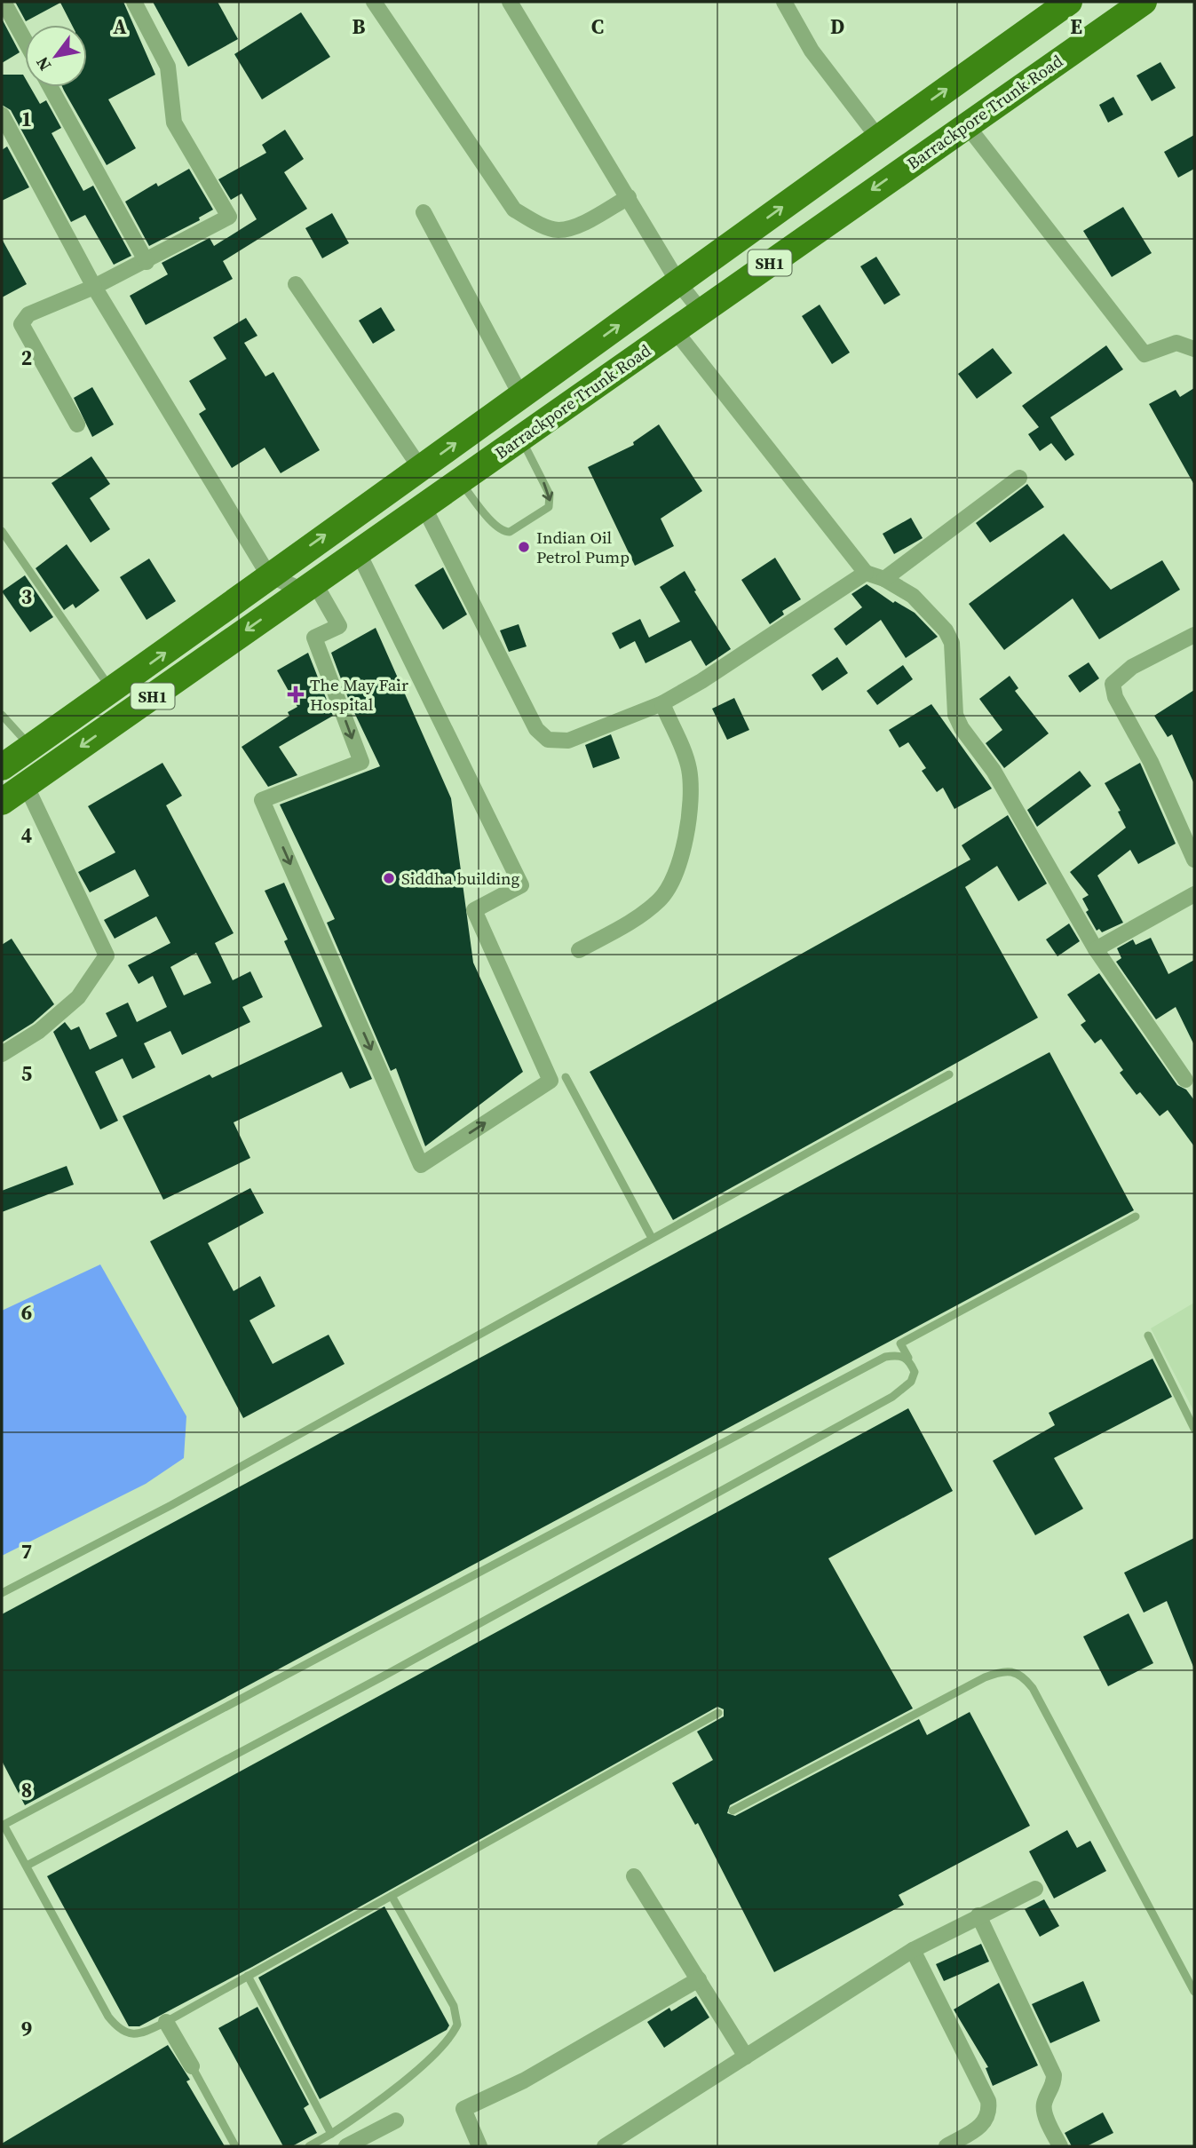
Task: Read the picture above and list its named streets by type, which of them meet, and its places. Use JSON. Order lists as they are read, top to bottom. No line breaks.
{"streets":{"main road":["Barrackpore Trunk Road","SH1"]},"places":{"other":["Indian Oil Petrol Pump","Siddha building"],"health":["The May Fair Hospital"]},"north":"bottom left","grid":{"columns":["A","B","C","D","E"],"rows":["1","2","3","4","5","6","7","8","9"]}}
